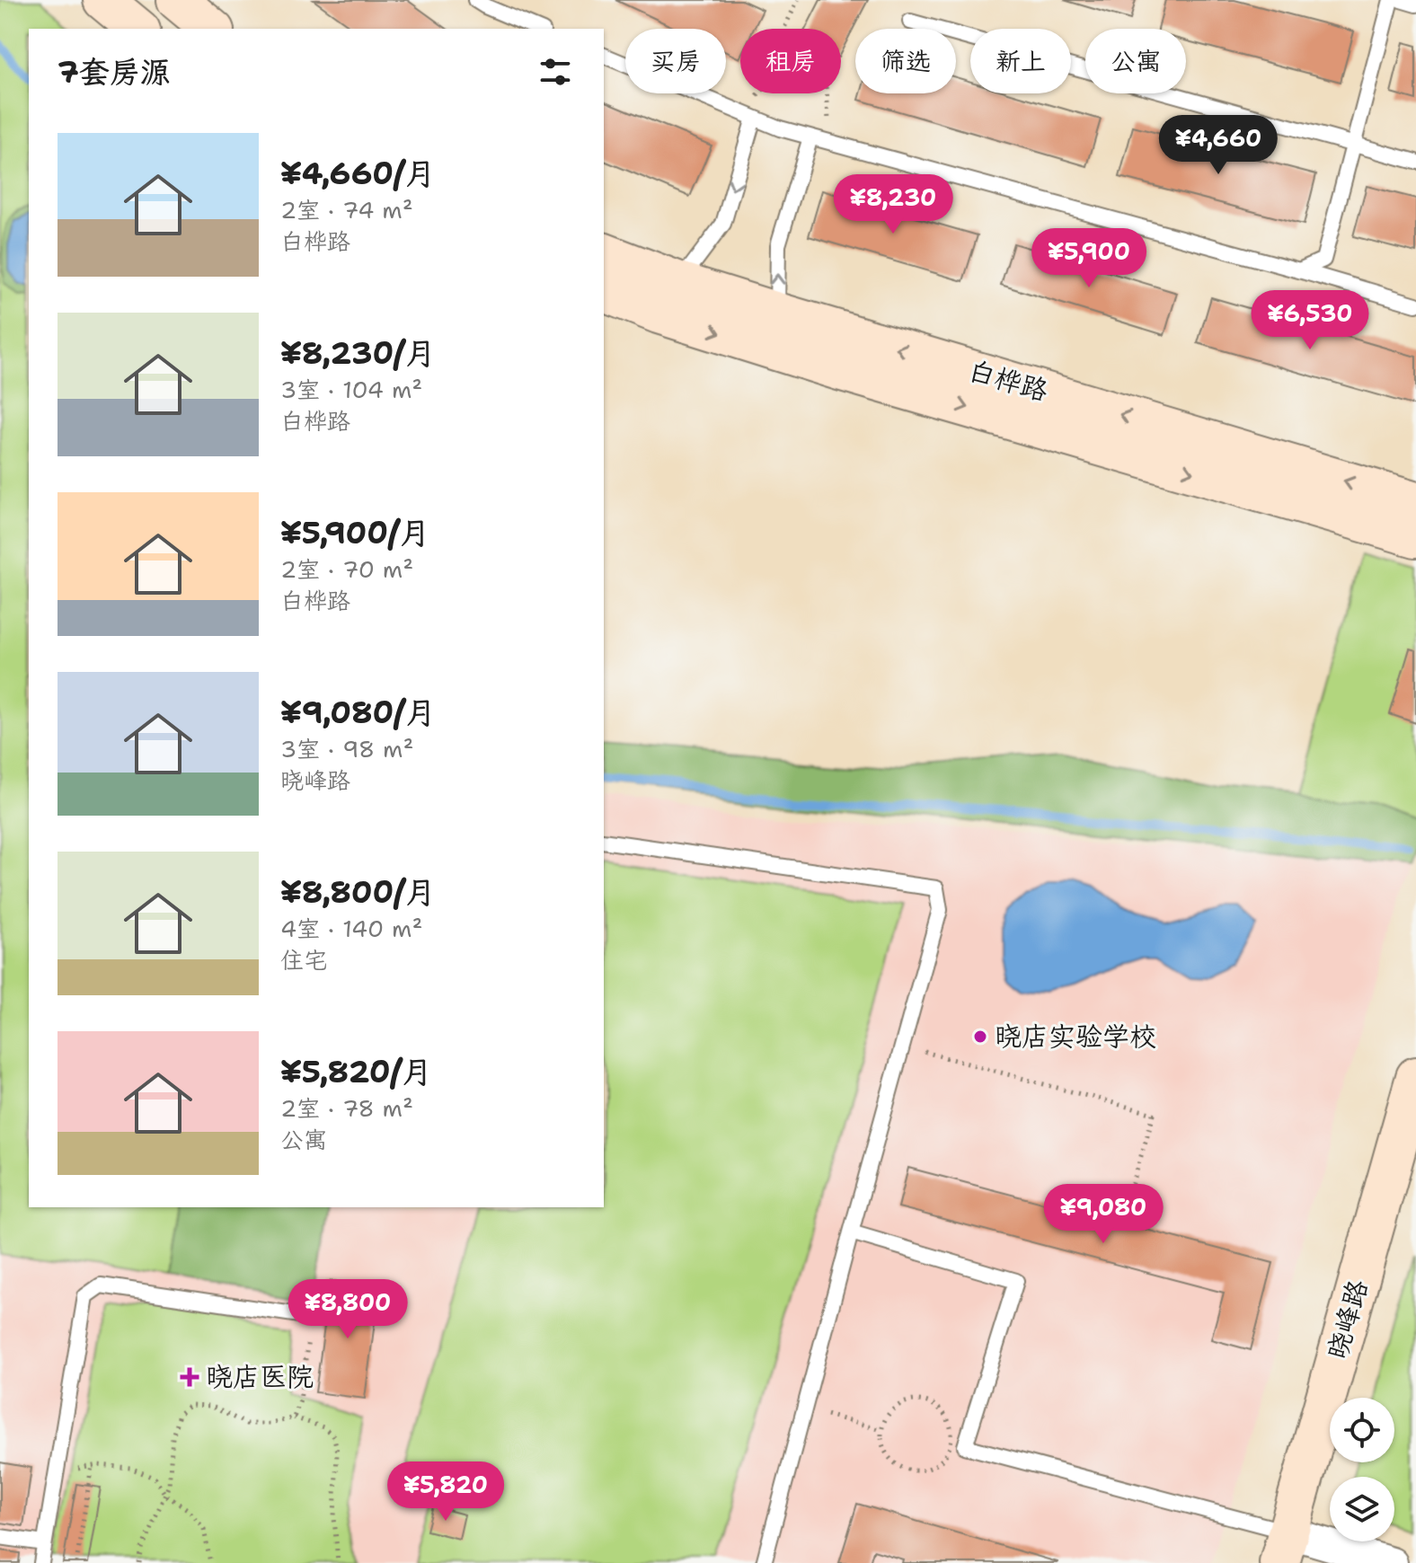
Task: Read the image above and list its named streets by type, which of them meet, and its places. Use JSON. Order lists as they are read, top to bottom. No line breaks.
{"streets":{"street":["白桦路","晓峰路"]},"places":{"other":["晓店实验学校"],"health":["晓店医院"]},"page":{"chip":["买房","租房","筛选","新上","公寓"],"heading":"7套房源","price":["¥4,660","¥8,230","¥5,900","¥6,530","¥9,080","¥8,800","¥5,820"],"list":[{"name":"¥4,660/月","note":"2室 · 74 m² · 白桦路"},{"name":"¥8,230/月","note":"3室 · 104 m² · 白桦路"},{"name":"¥5,900/月","note":"2室 · 70 m² · 白桦路"},{"name":"¥9,080/月","note":"3室 · 98 m² · 晓峰路"},{"name":"¥8,800/月","note":"4室 · 140 m² · 住宅"},{"name":"¥5,820/月","note":"2室 · 78 m² · 公寓"}]}}
